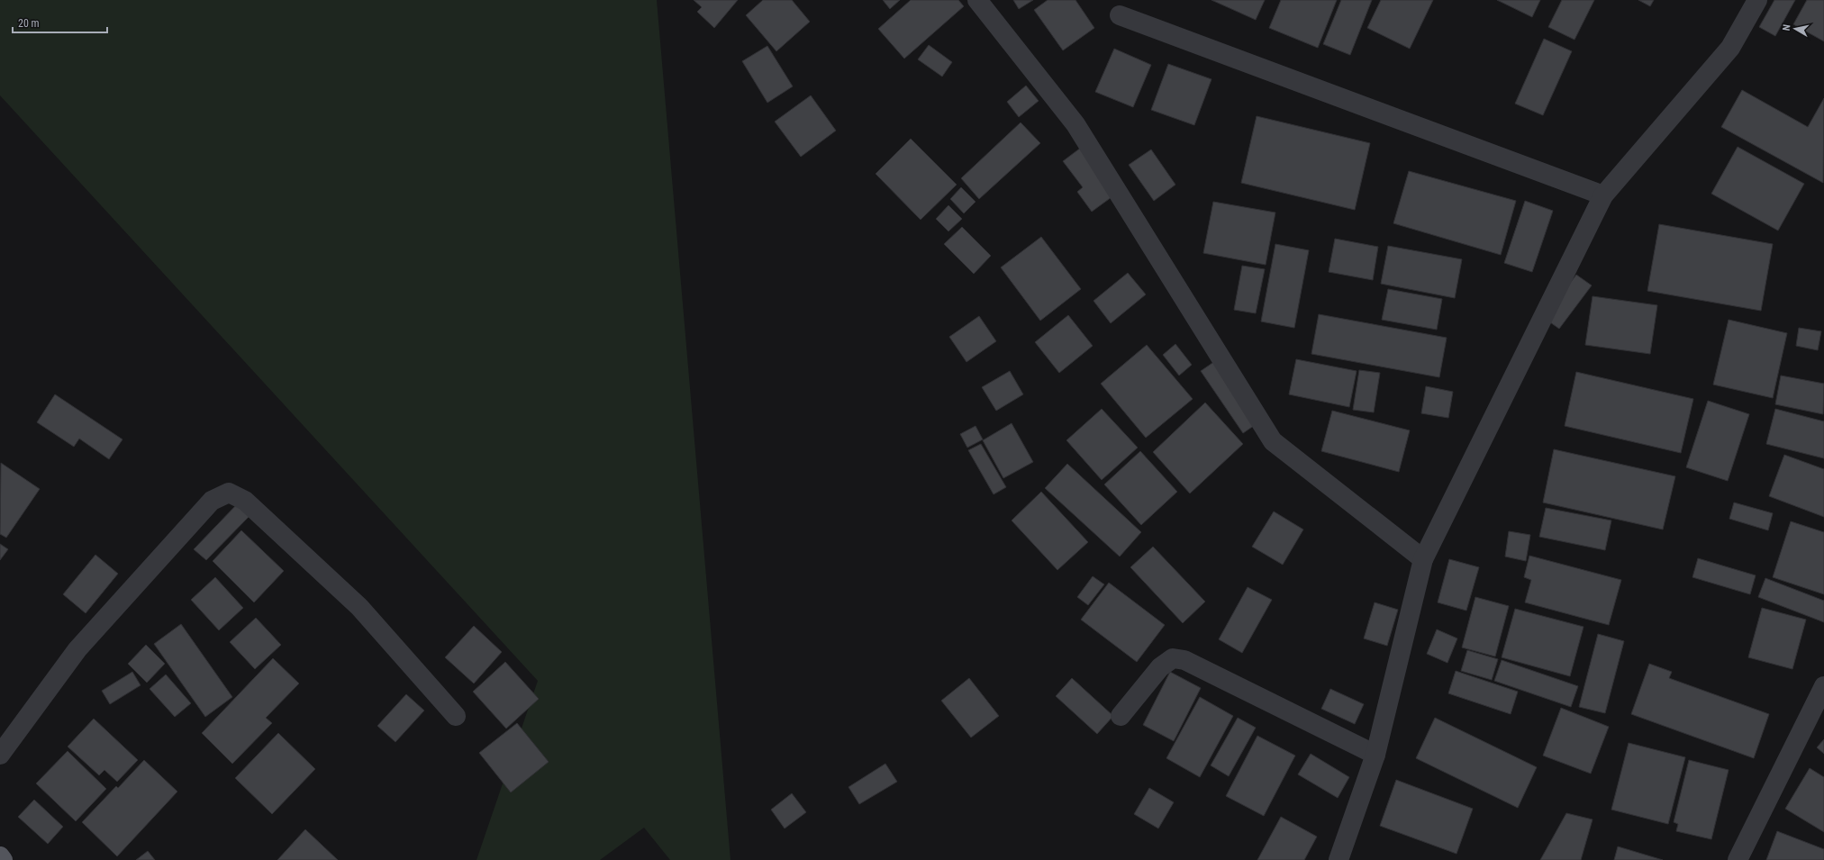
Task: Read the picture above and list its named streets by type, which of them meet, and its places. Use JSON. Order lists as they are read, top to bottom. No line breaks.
{"scale_bar":"20 m","north":"left"}
